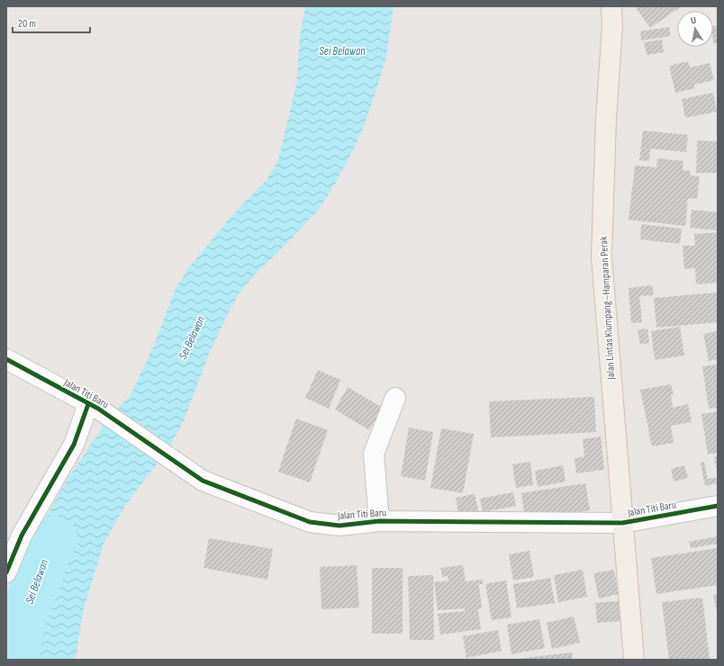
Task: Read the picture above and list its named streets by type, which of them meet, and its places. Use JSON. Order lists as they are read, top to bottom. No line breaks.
{"streets":{"main road":["Jalan Lintas Klumpang–Hamparan Perak"],"street":["Jalan Titi Baru"]},"crossings":[["Jalan Lintas Klumpang–Hamparan Perak","Jalan Titi Baru"]],"water":["Sei Belawan"],"scale_bar":"20 m","north":"top"}
